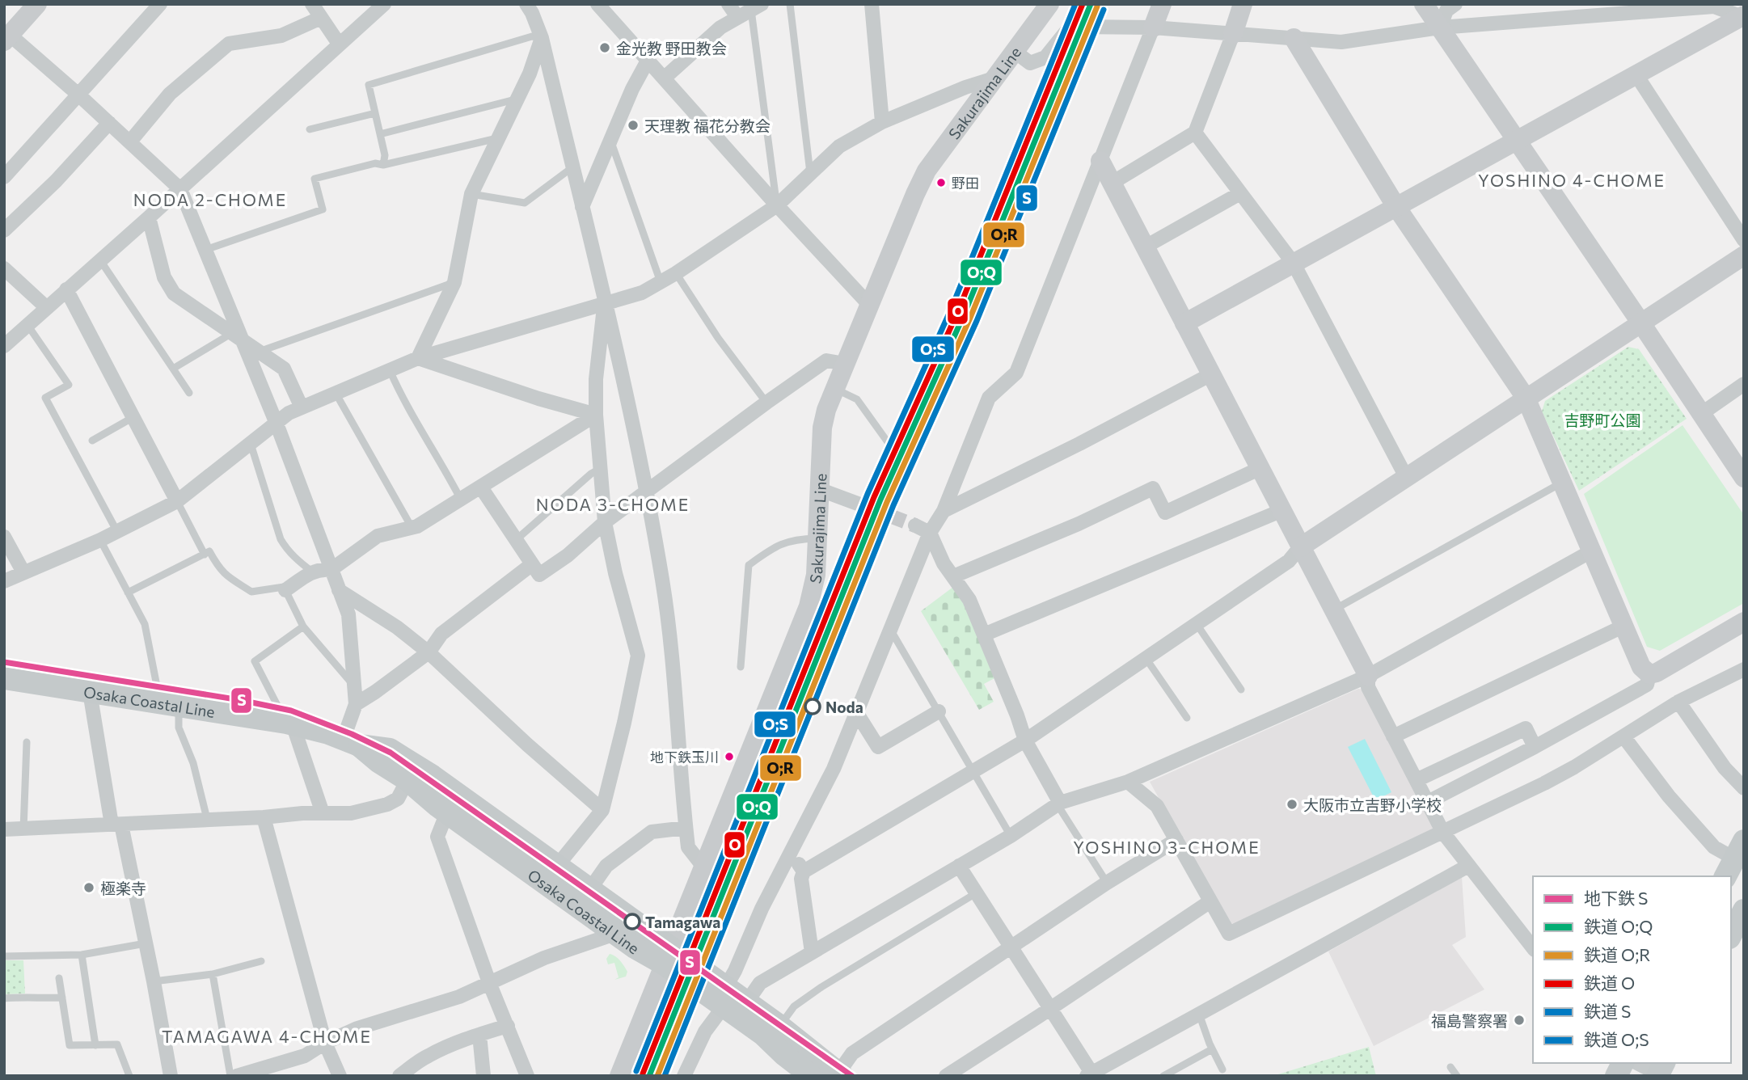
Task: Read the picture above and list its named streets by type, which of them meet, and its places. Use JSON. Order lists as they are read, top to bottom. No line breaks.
{"streets":{"main road":["Osaka Coastal Line"],"street":["Sakurajima Line"]},"crossings":[["Sakurajima Line","Osaka Coastal Line"]],"districts":["YOSHINO 4-CHOME","NODA 2-CHOME","NODA 3-CHOME","YOSHINO 3-CHOME","TAMAGAWA 4-CHOME"],"parks":["吉野町公園"],"places":["金光教 野田教会","天理教 福花分教会","野田","Noda","地下鉄玉川","大阪市立吉野小学校","極楽寺","Tamagawa","福島警察署"],"lines":["rail line O;Q","rail line O","rail line O;S","rail line O;R","rail line S","metro line S"],"legend":["地下鉄 S","鉄道 O;Q","鉄道 O;R","鉄道 O","鉄道 S","鉄道 O;S"]}
